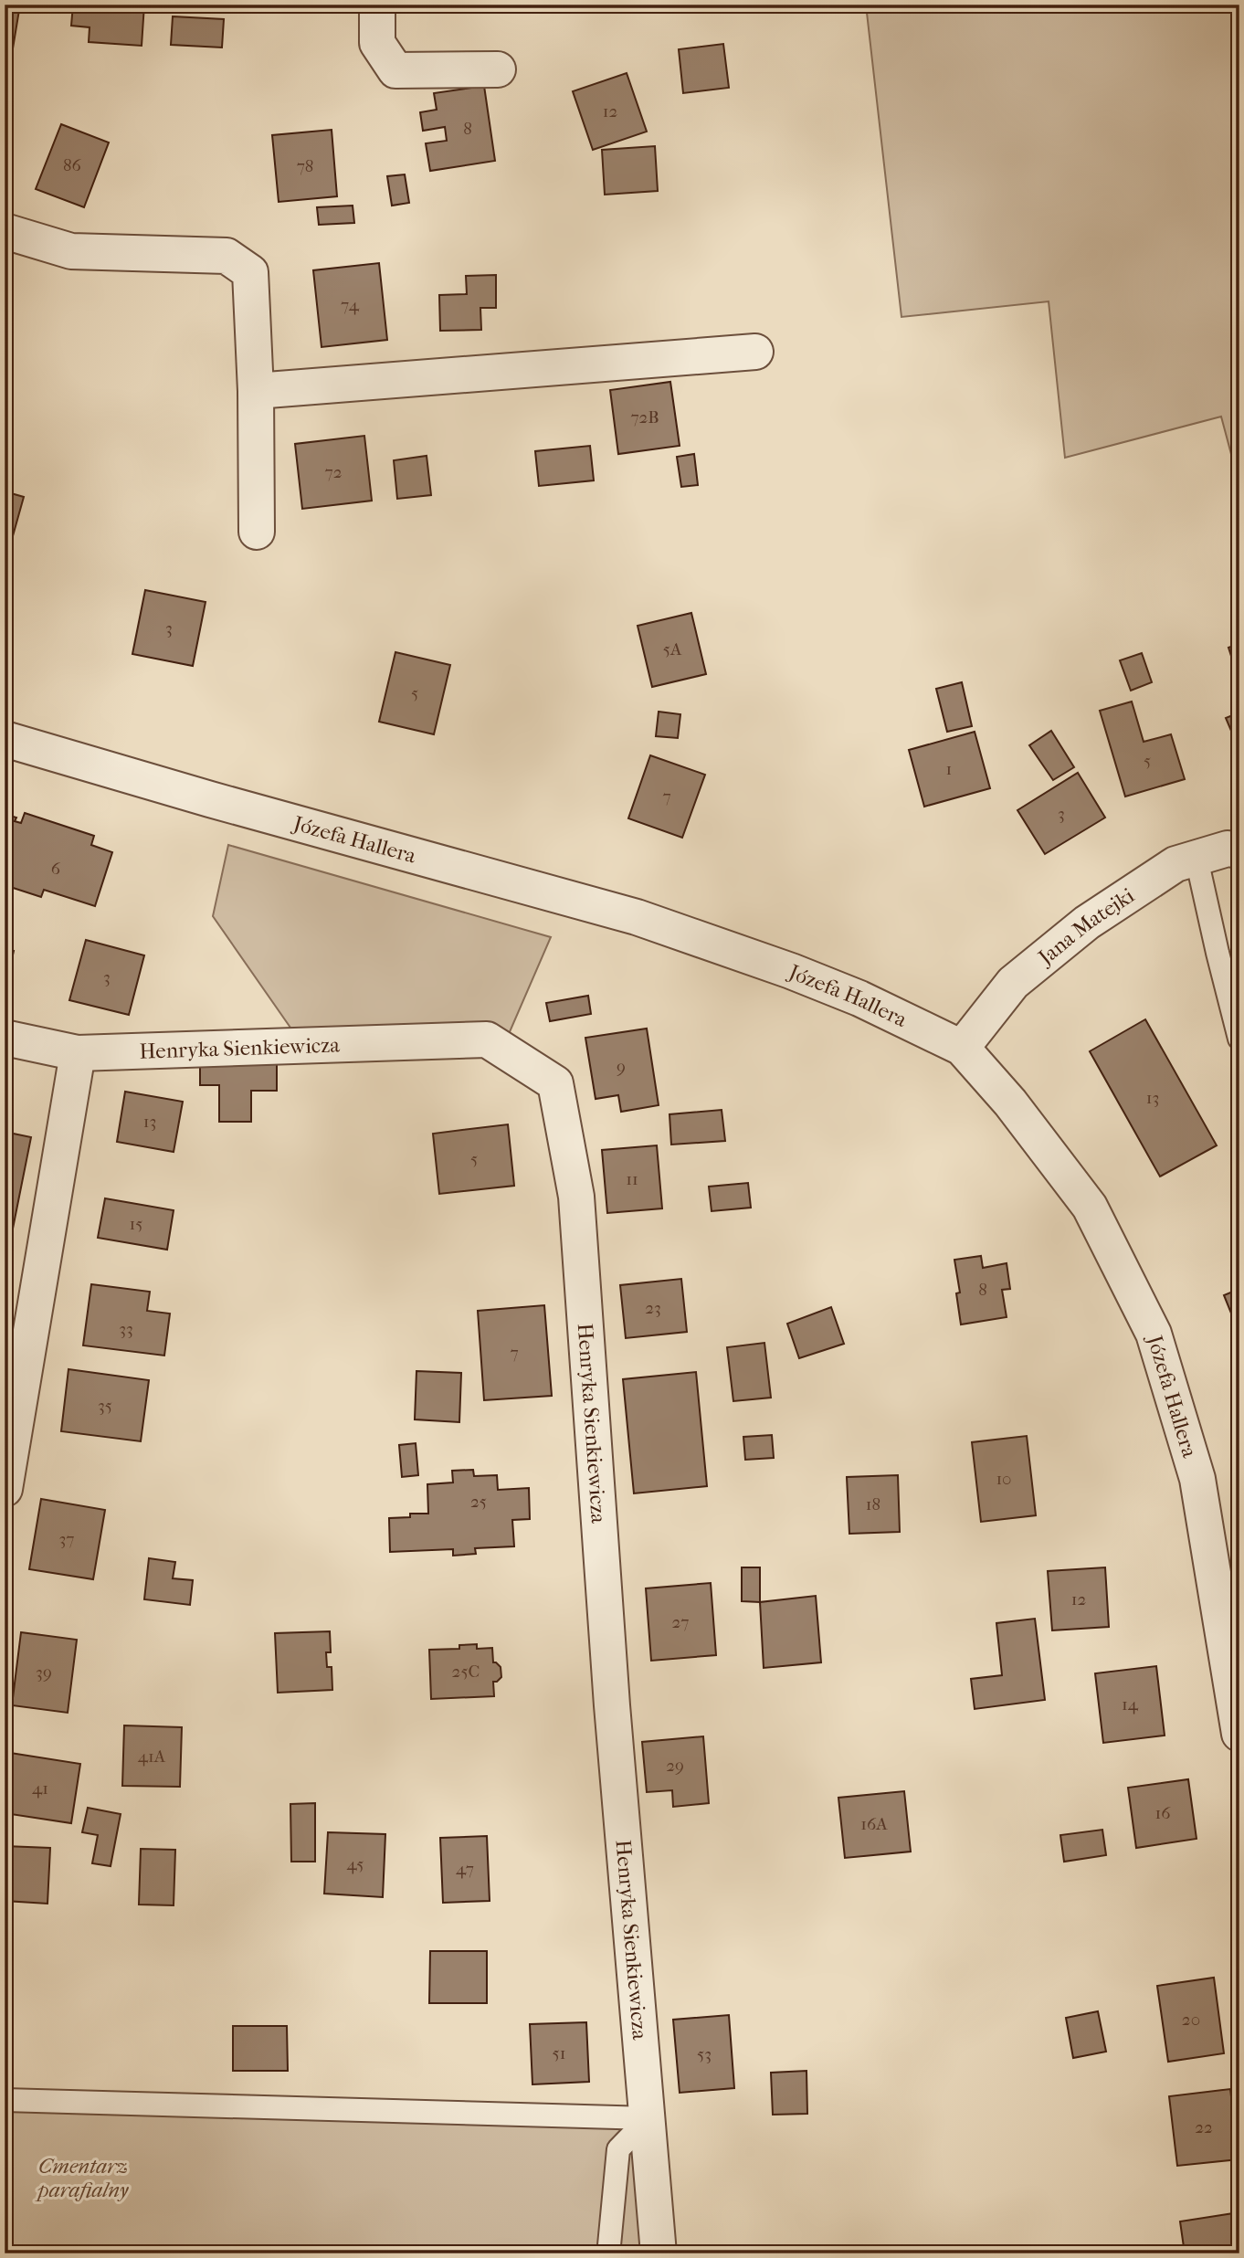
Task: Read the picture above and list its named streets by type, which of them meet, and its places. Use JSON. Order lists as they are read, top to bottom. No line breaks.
{"streets":{"street":["Józefa Hallera","Jana Matejki","Henryka Sienkiewicza"]},"crossings":[["Józefa Hallera","Jana Matejki"]],"parks":["Cmentarz parafialny"],"house_numbers":["12","8","86","78","74","72B","72","3","5A","5","5","1","7","3","6","3","9","13","13","5","11","15","8","23","33","7","35","10","25","18","37","12","27","25C","39","14","41A","29","41","16","16A","45","47","20","51","53","22"]}
